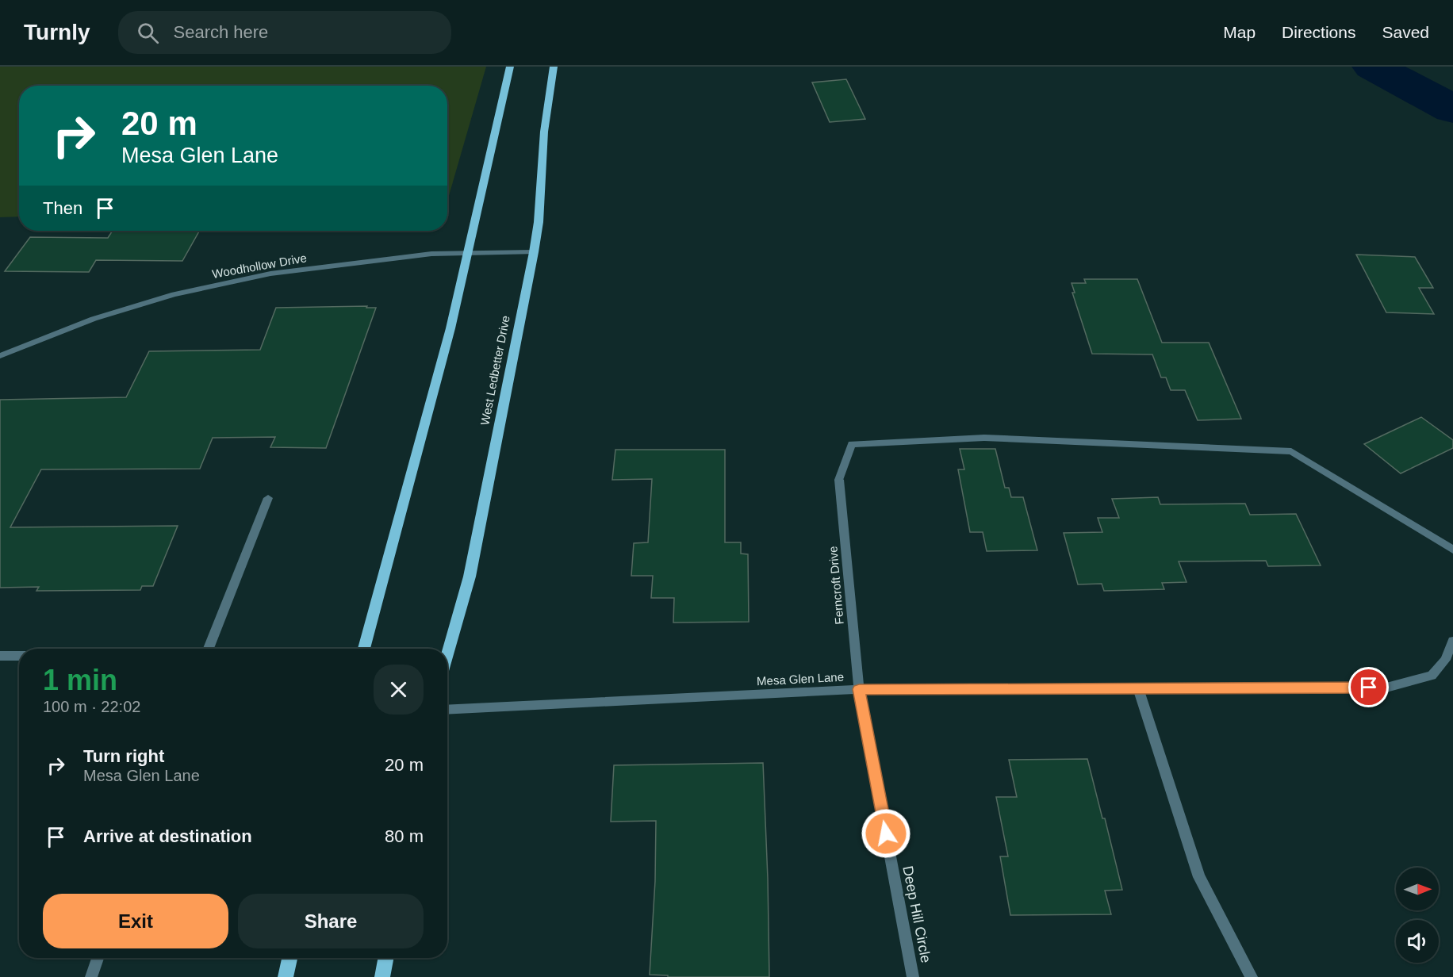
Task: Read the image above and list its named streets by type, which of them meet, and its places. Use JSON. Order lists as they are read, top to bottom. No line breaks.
{"streets":{"main road":["West Ledbetter Drive"],"street":["Woodhollow Drive","Ferncroft Drive","Mesa Glen Lane","Deep Hill Circle"]},"crossings":[["Woodhollow Drive","West Ledbetter Drive"],["Ferncroft Drive","Mesa Glen Lane"],["Ferncroft Drive","Deep Hill Circle"],["Mesa Glen Lane","Deep Hill Circle"]],"north":"right","page":{"header":"Turnly","search":"Search here","nav":["Map","Directions","Saved"],"turn":["20 m","Mesa Glen Lane"],"then":"Then","heading":["1 min","100 m · 22:02"],"list":[{"name":"Turn right","note":"Mesa Glen Lane","value":"20 m"},{"name":"Arrive at destination","value":"80 m"}],"buttons":["Exit","Share"]}}
